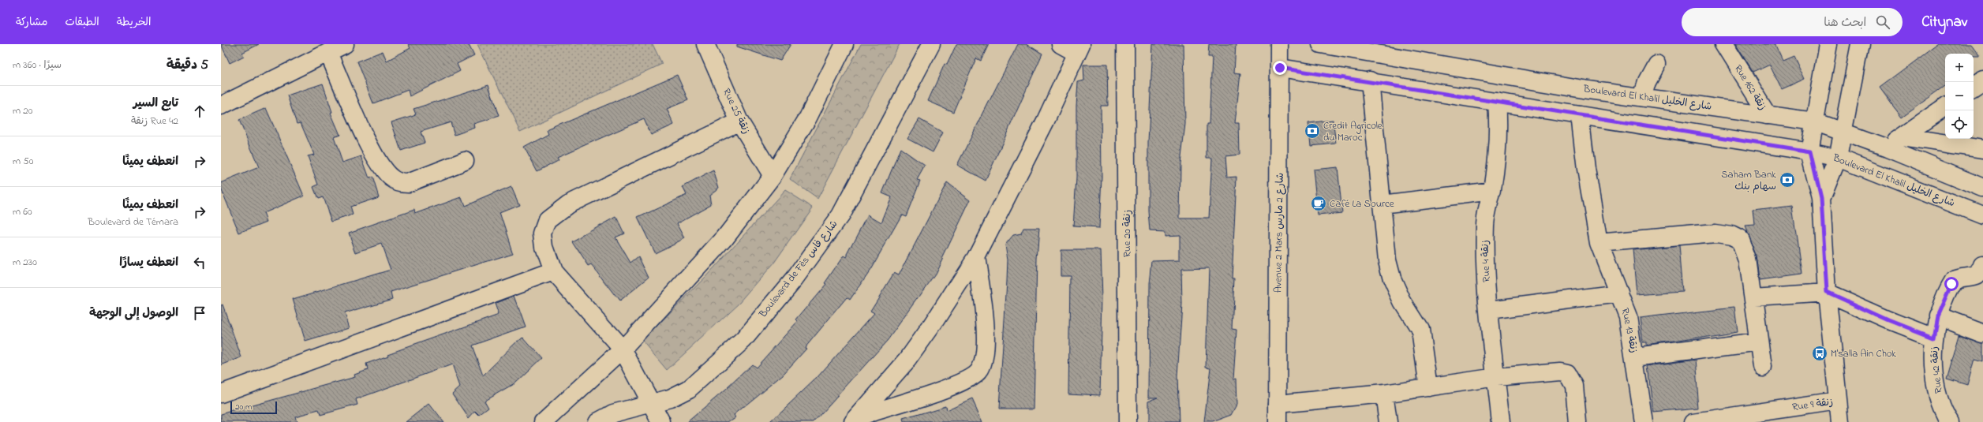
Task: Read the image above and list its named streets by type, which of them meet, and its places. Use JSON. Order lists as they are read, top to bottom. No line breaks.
{"streets":{"street":["Rue 162 زنقة","Boulevard El Khalil شارع الخليل","Rue 25 زنقة","Avenue 2 Mars شارع 2 مارس","Rue 20 زنقة","Rue 4 زنقة","Boulevard de Fès شارع فاس","Rue 13 زنقة","Rue 42 زنقة","Rue 9 زنقة"]},"crossings":[["Rue 162 زنقة","Boulevard El Khalil شارع الخليل"],["Boulevard El Khalil شارع الخليل","Avenue 2 Mars شارع 2 مارس"],["Boulevard El Khalil شارع الخليل","Rue 4 زنقة"],["Boulevard El Khalil شارع الخليل","Rue 13 زنقة"]],"places":{"bank":["Credit Agricole du Maroc","Saham Bank سهام بنك"],"cafe":["Café La Source"],"bus stop":["M'salla Ain Chok"]},"scale_bar":"20 m","page":{"header":"Citynav","search":"ابحث هنا","nav":["الخريطة","الطبقات","مشاركة"],"heading":["5 دقيقة","سيرًا · 360 m"],"map_buttons":["+","−"],"list":[["تابع السير","Rue 42 زنقة","20 m"],["انعطف يمينًا","50 m"],["انعطف يمينًا","Boulevard de Témara","60 m"],["انعطف يسارًا","230 m"],"الوصول إلى الوجهة"],"scale":"20 m"}}
